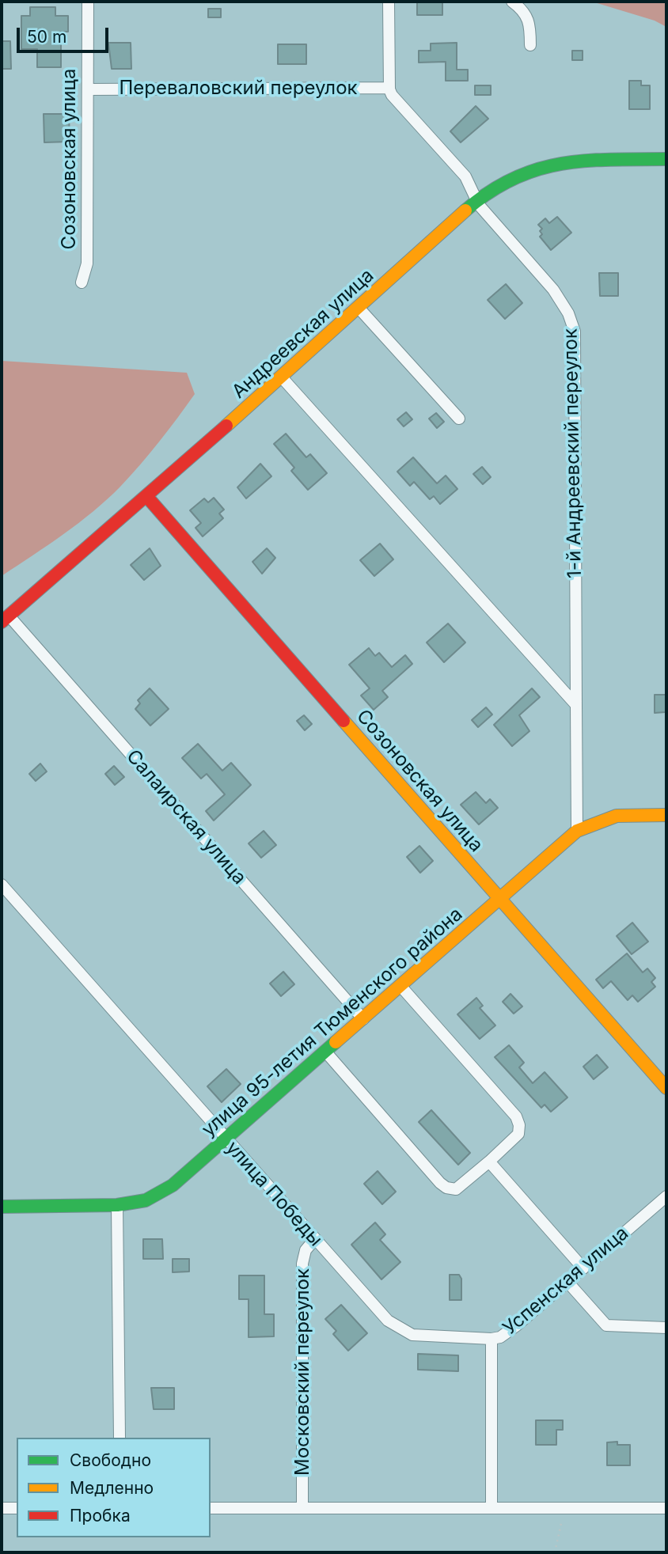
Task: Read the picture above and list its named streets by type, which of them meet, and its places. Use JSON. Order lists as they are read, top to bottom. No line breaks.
{"streets":{"street":["Переваловский переулок","Созоновская улица","Андреевская улица","1-й Андреевский переулок","Салаирская улица","улица 95-летия Тюменского района","улица Победы","Успенская улица","Московский переулок"]},"crossings":[["Переваловский переулок","Созоновская улица"],["Переваловский переулок","1-й Андреевский переулок"],["Созоновская улица","Андреевская улица"],["Созоновская улица","улица 95-летия Тюменского района"],["Андреевская улица","1-й Андреевский переулок"],["Андреевская улица","Салаирская улица"],["1-й Андреевский переулок","улица 95-летия Тюменского района"],["Салаирская улица","улица 95-летия Тюменского района"],["улица 95-летия Тюменского района","улица Победы"],["улица Победы","Успенская улица"],["улица Победы","Московский переулок"]],"legend":["Свободно","Медленно","Пробка"],"scale_bar":"50 m"}
